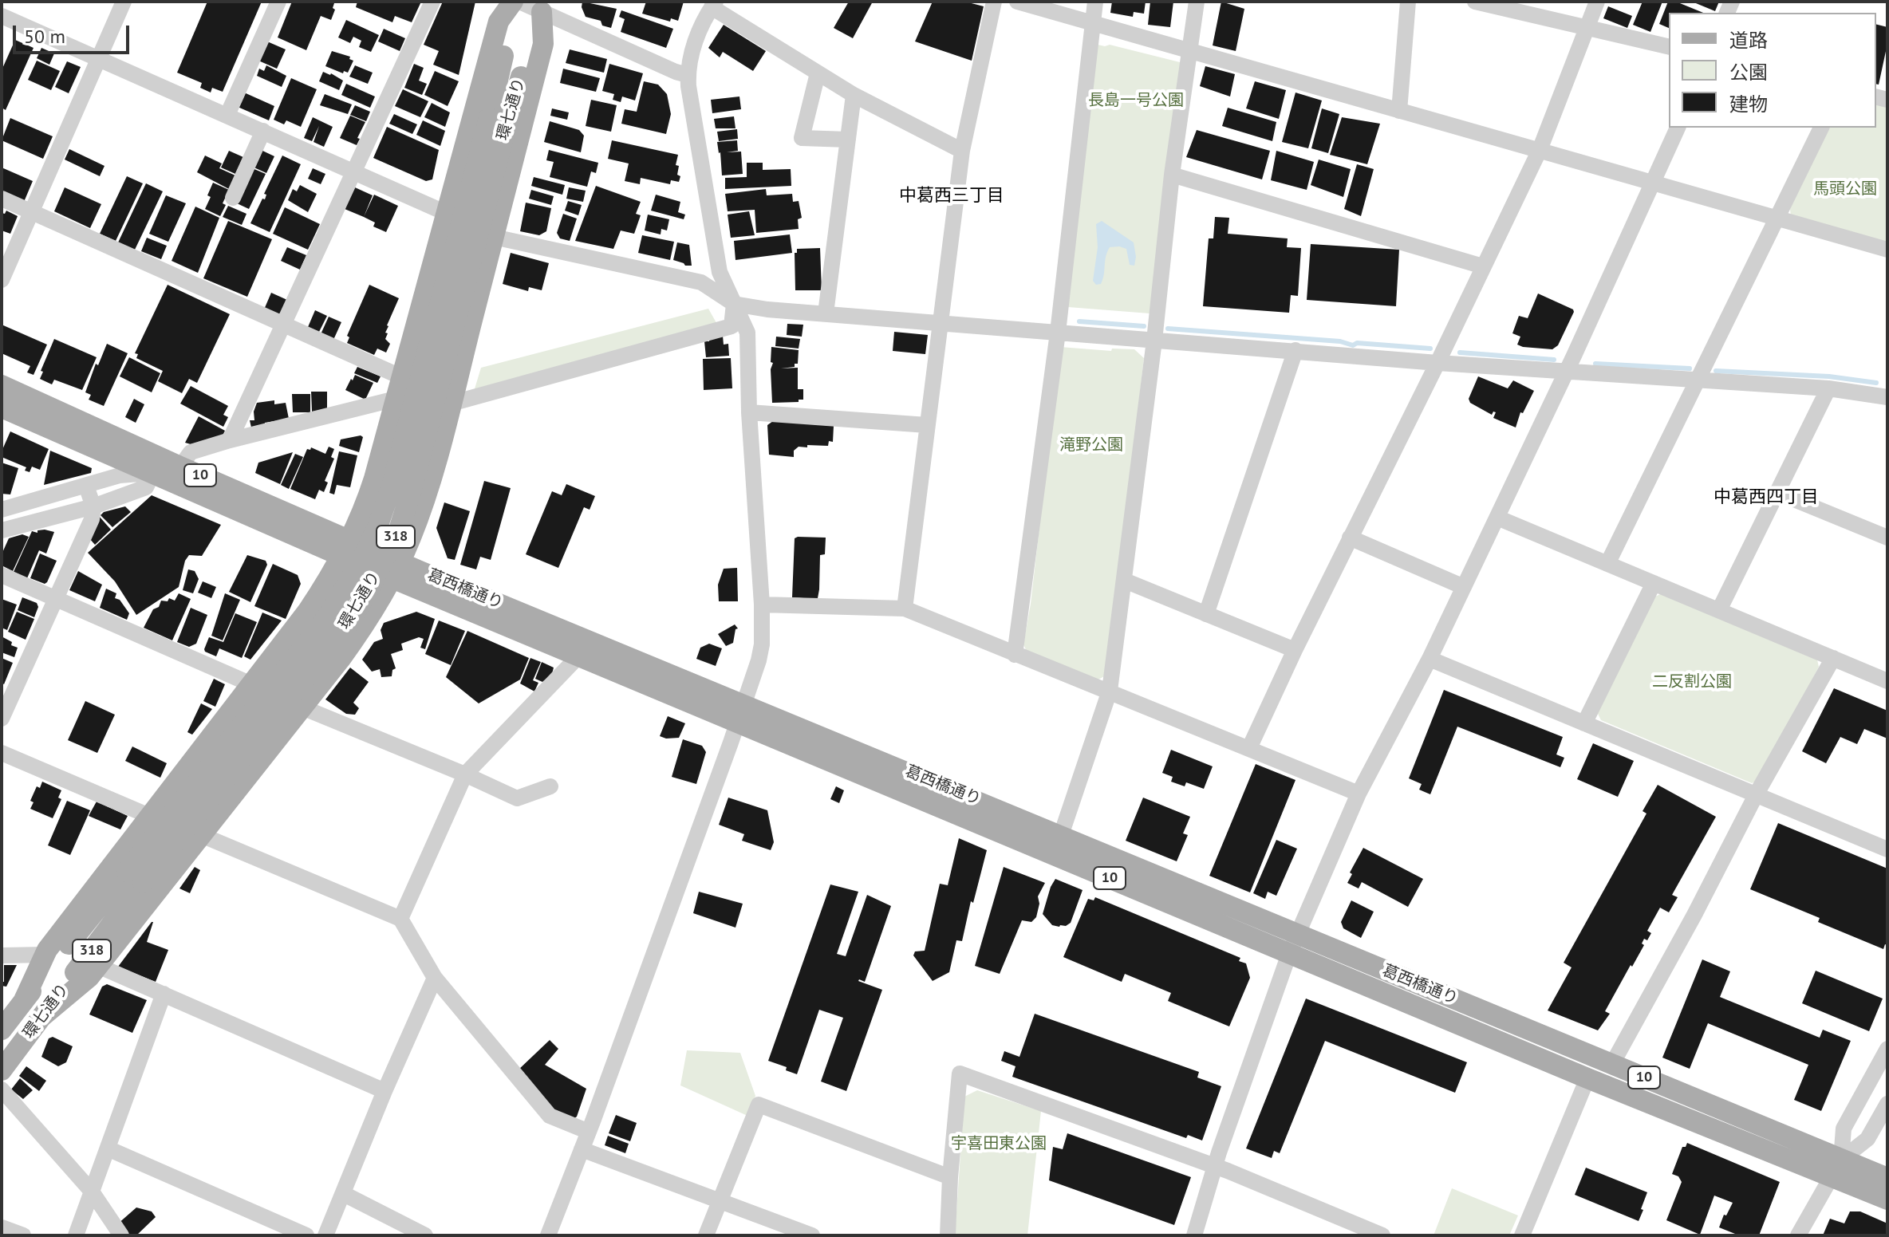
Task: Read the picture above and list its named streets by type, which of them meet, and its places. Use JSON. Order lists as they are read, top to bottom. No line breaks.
{"streets":{"main road":["環七通り","10","318","葛西橋通り"]},"crossings":[["環七通り","318"],["318","葛西橋通り"]],"districts":["中葛西三丁目","中葛西四丁目"],"parks":["長島一号公園","馬頭公園","滝野公園","二反割公園","宇喜田東公園"],"legend":["道路","公園","建物"],"scale_bar":"50 m"}
